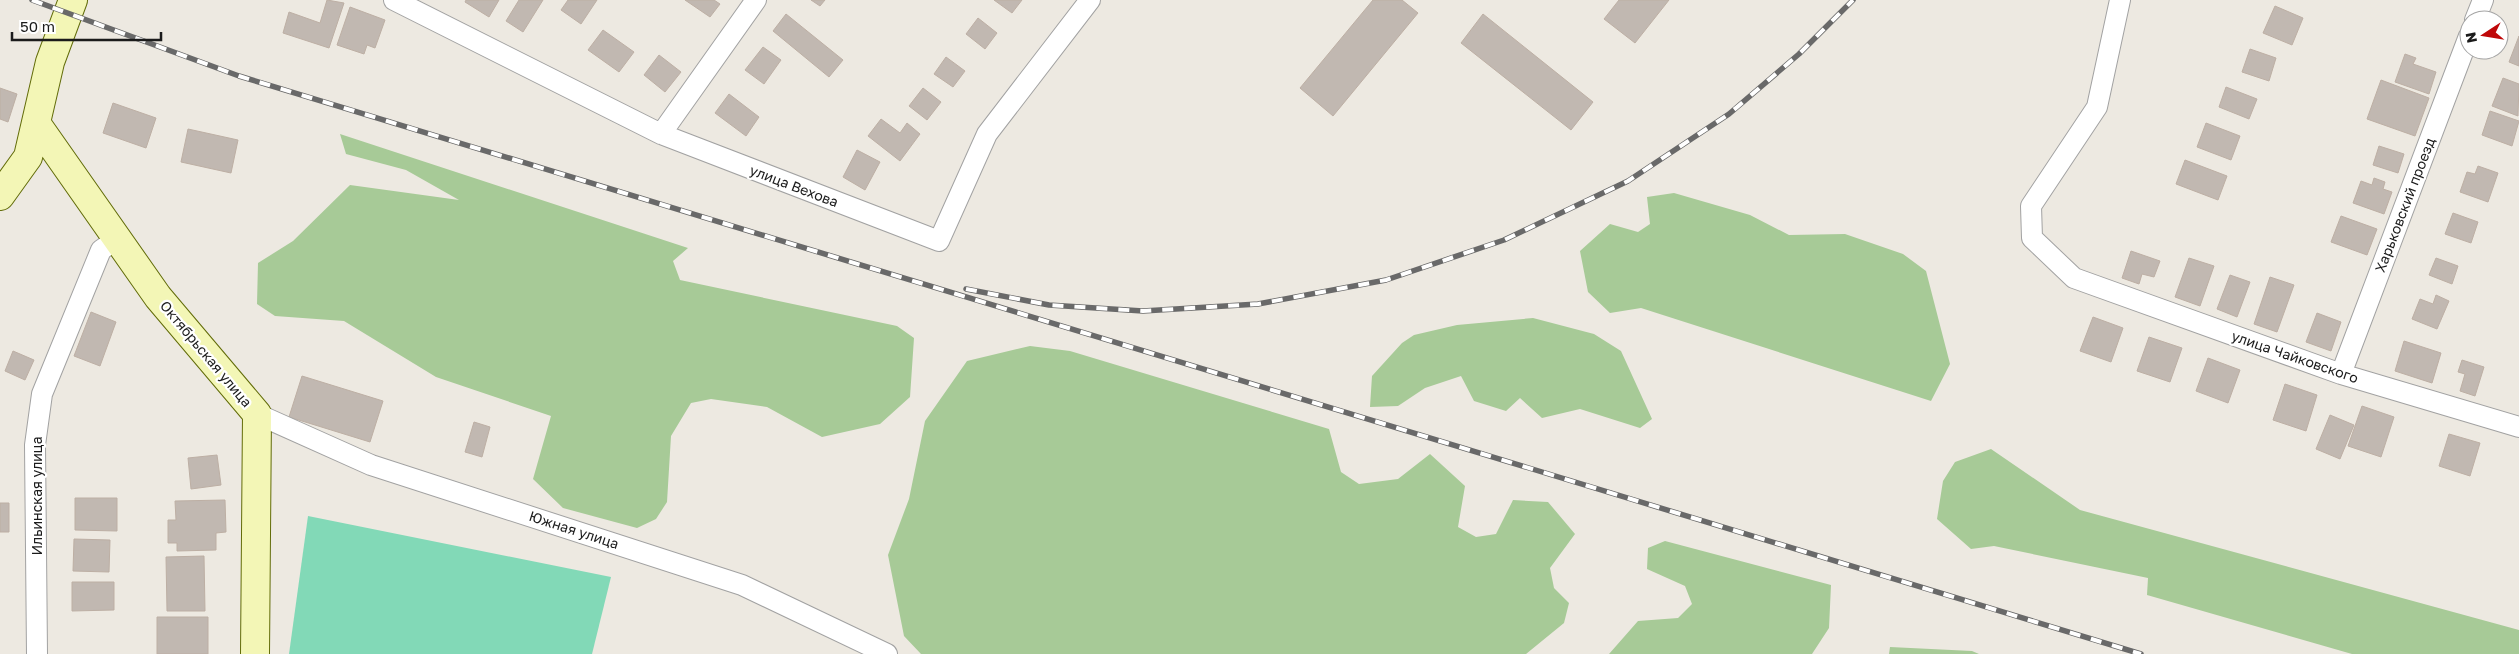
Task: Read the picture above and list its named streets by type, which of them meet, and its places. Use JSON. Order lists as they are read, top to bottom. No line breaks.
{"streets":{"street":["улица Вехова","Харьковский проезд","Октябрьская улица","улица Чайковского","Ильинская улица","Южная улица"]},"crossings":[["Харьковский проезд","улица Чайковского"],["Октябрьская улица","Ильинская улица"],["Октябрьская улица","Южная улица"]],"scale_bar":"50 m","north":"left"}
